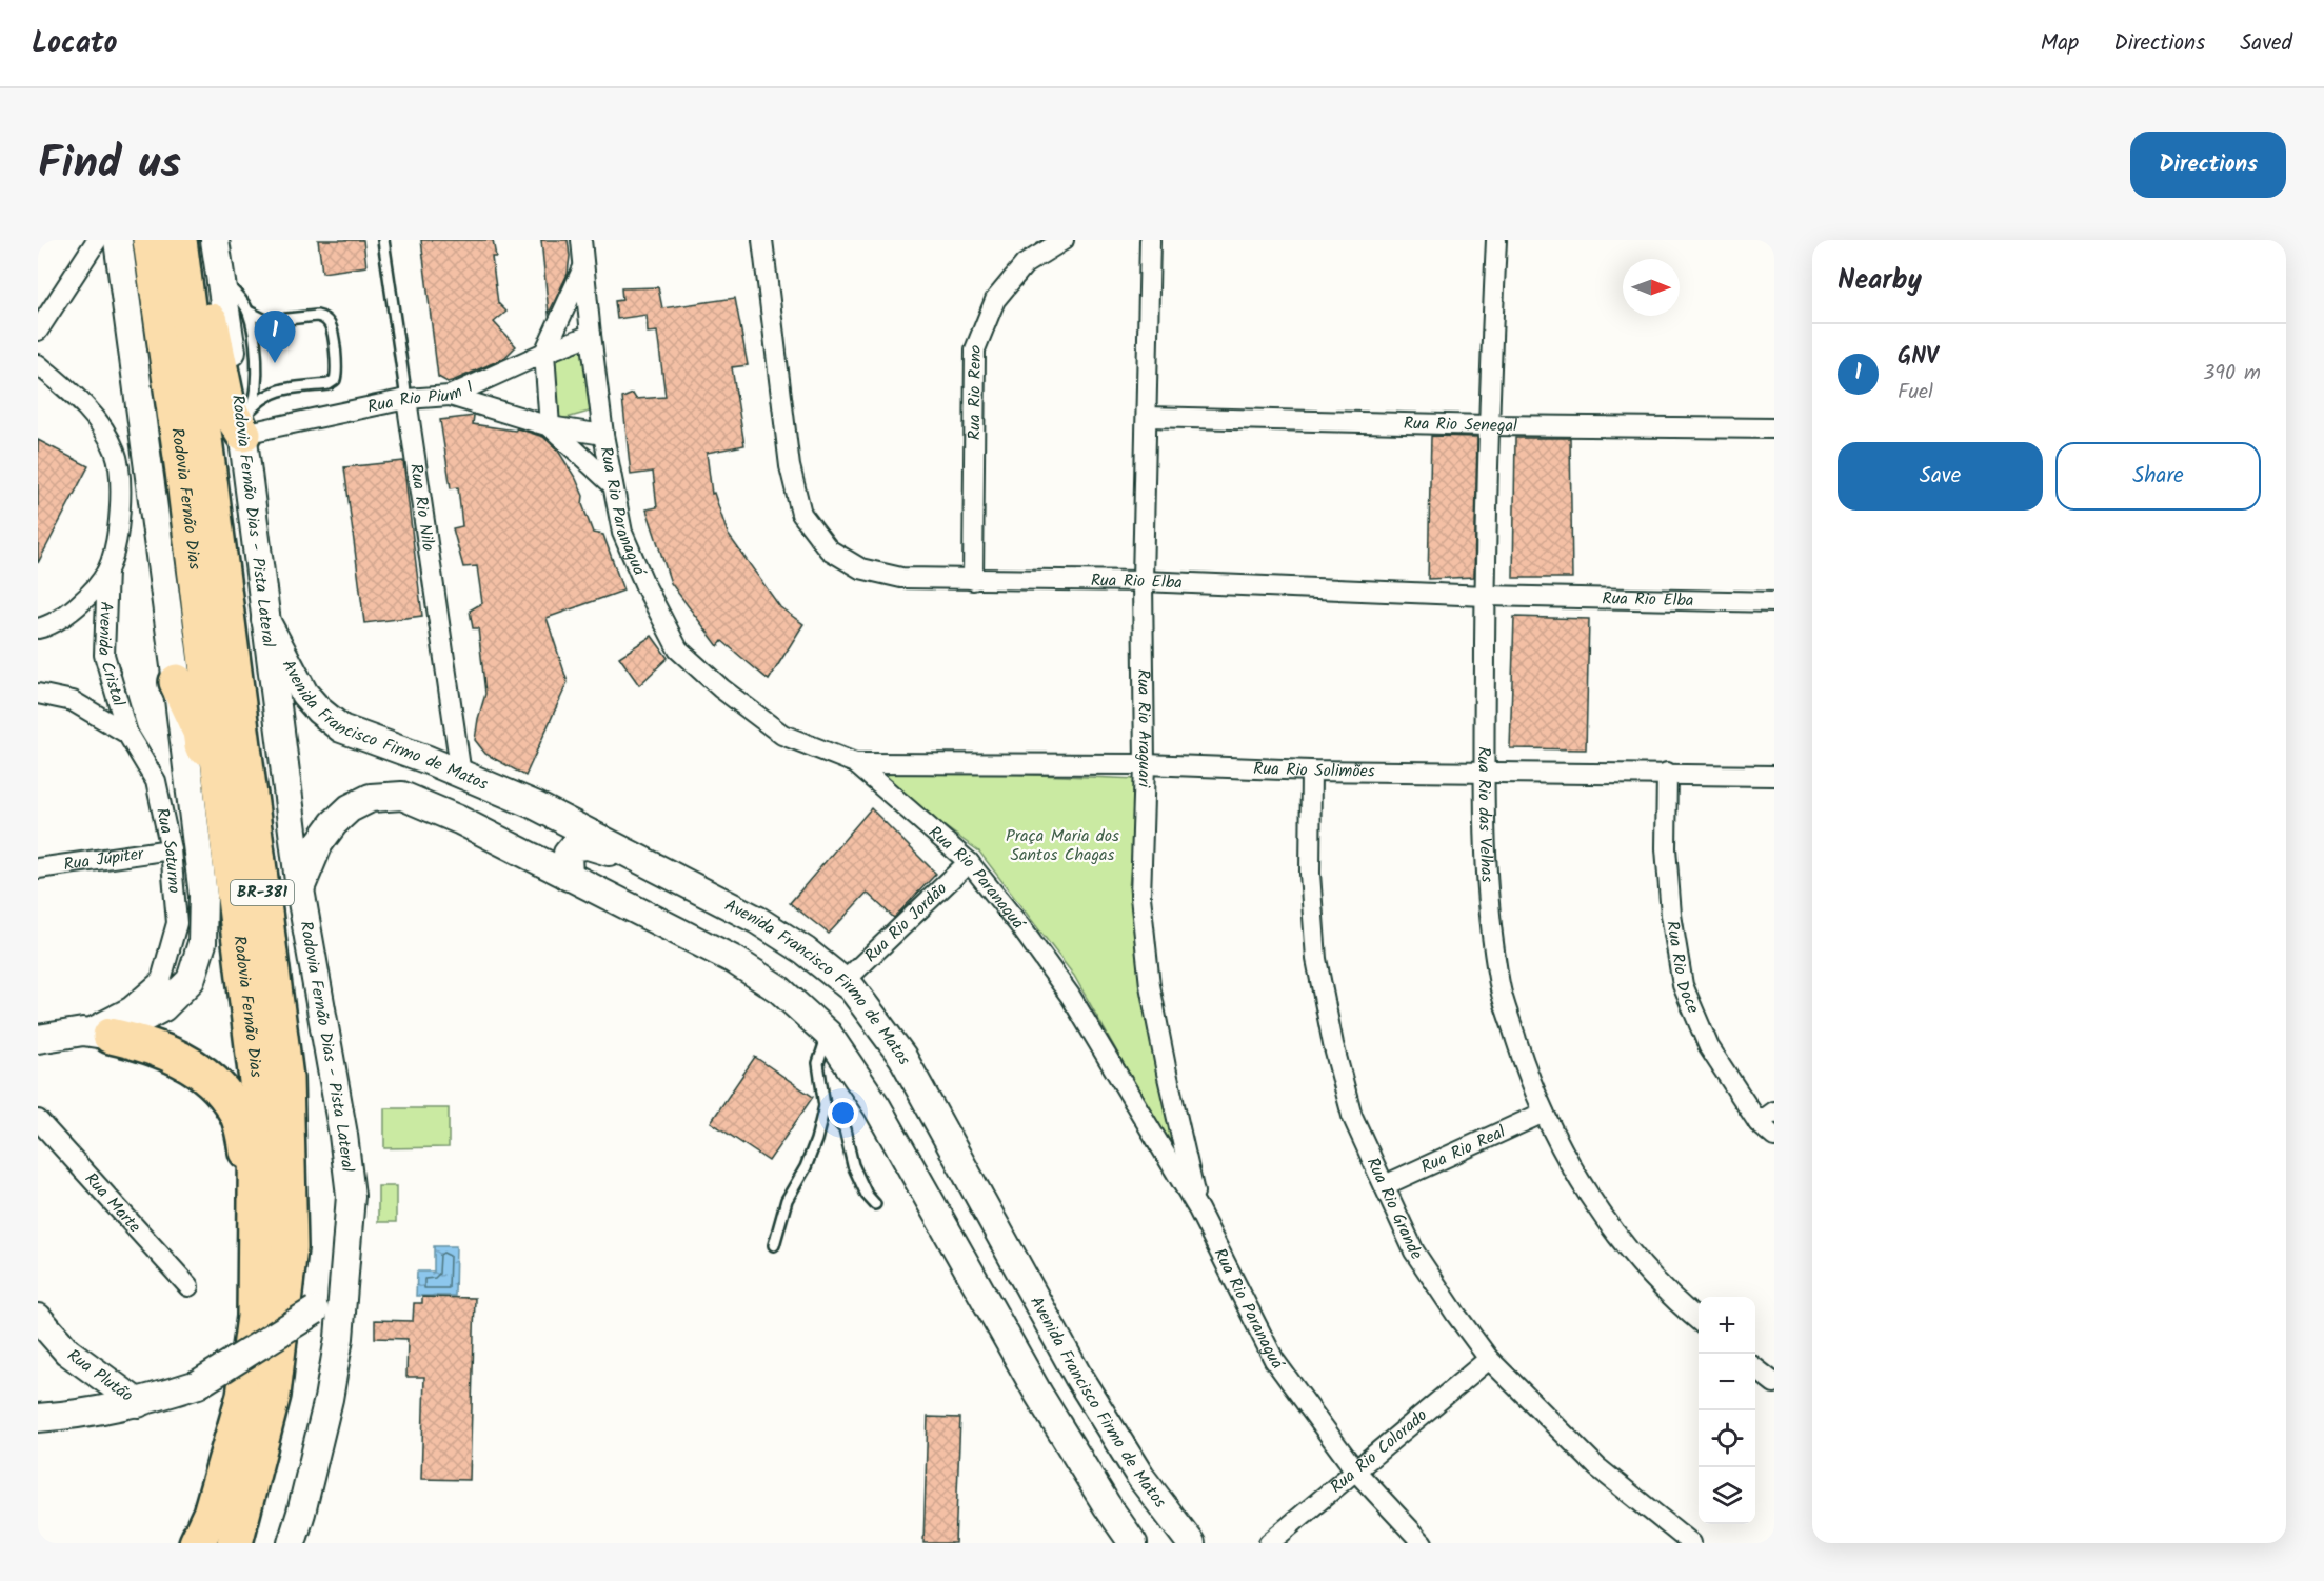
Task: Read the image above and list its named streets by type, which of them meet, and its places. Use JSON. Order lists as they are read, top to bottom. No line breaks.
{"streets":{"highway":["Rodovia Fernão Dias","BR-381"],"street":["Rua Rio Reno","Rua Rio Pium I","Rua Rio Senegal","Rua Rio Nilo","Rua Rio Paranaguá","Rodovia Fernão Dias - Pista Lateral","Rua Rio Elba","Avenida Cristal","Avenida Francisco Firmo de Matos","Rua Rio Araguari","Rua Rio Solimões","Rua Rio das Velhas","Rua Saturno","Rua Júpiter","Rua Rio Jordão","Rua Rio Doce","Rua Rio Real","Rua Marte","Rua Rio Grande","Rua Plutão","Rua Rio Colorado"]},"crossings":[["Rua Rio Reno","Rua Rio Elba"],["Rua Rio Pium I","Rua Rio Nilo"],["Rua Rio Pium I","Rua Rio Paranaguá"],["Rua Rio Pium I","Rodovia Fernão Dias - Pista Lateral"],["Rua Rio Senegal","Rua Rio Araguari"],["Rua Rio Senegal","Rua Rio das Velhas"],["Rua Rio Nilo","Avenida Francisco Firmo de Matos"],["Rua Rio Paranaguá","Rua Rio Araguari"],["Rua Rio Paranaguá","Rua Rio Solimões"],["Rua Rio Paranaguá","Rua Rio Jordão"],["Rua Rio Paranaguá","Rua Rio Colorado"],["Rodovia Fernão Dias - Pista Lateral","Avenida Francisco Firmo de Matos"],["Rodovia Fernão Dias - Pista Lateral","BR-381"],["Rua Rio Elba","Rua Rio Araguari"],["Rua Rio Elba","Rua Rio das Velhas"],["Avenida Cristal","Rua Saturno"],["Avenida Francisco Firmo de Matos","Rua Rio Jordão"],["Rua Rio Araguari","Rua Rio Solimões"],["Rua Rio Solimões","Rua Rio das Velhas"],["Rua Rio Solimões","Rua Rio Doce"],["Rua Rio Solimões","Rua Rio Grande"],["Rua Rio das Velhas","Rua Rio Real"],["Rua Saturno","Rua Júpiter"],["Rua Rio Real","Rua Rio Grande"],["Rua Rio Grande","Rua Rio Colorado"]],"parks":["Praça Maria dos Santos Chagas"],"north":"right","page":{"header":"Locato","nav":["Map","Directions","Saved"],"title":"Find us","buttons":["Directions",["Save","Share"]],"heading":"Nearby","pins":"1","list":[{"mark":"1","name":"GNV","note":"Fuel","value":"390 m"}],"map_buttons":["+","−"]}}
